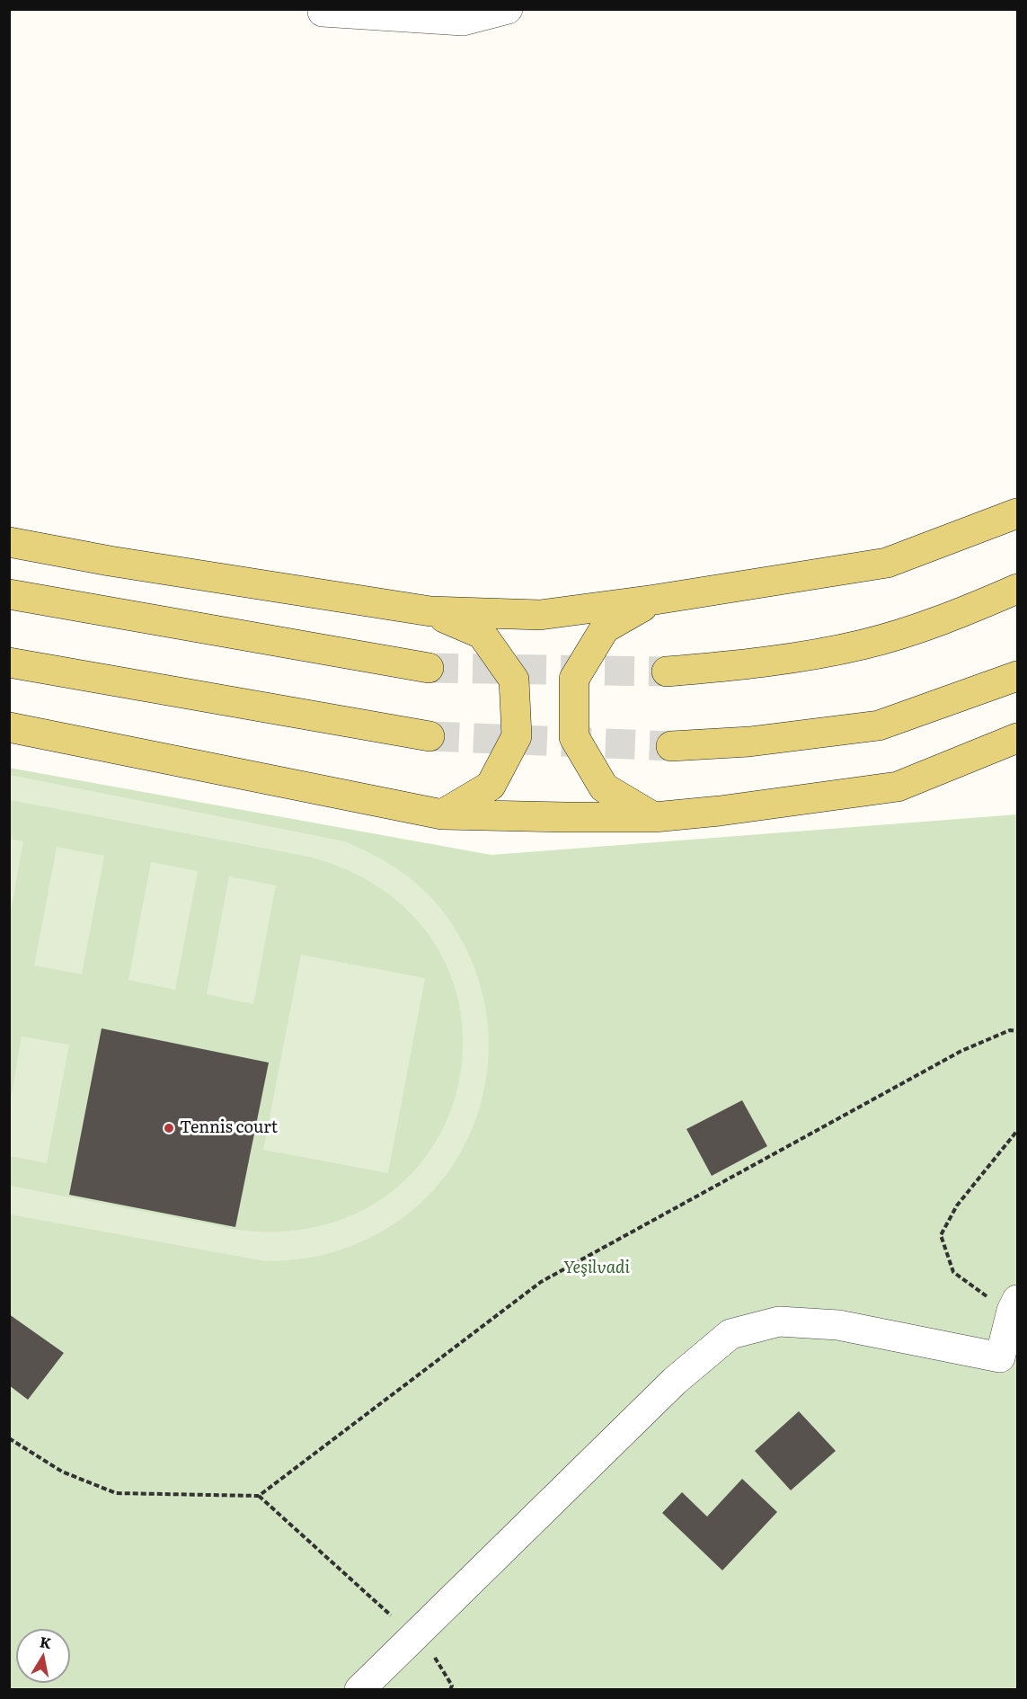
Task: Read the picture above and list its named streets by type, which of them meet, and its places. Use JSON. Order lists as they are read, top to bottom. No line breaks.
{"parks":["Yeşilvadi"],"places":["Tennis court"],"north":"top"}
